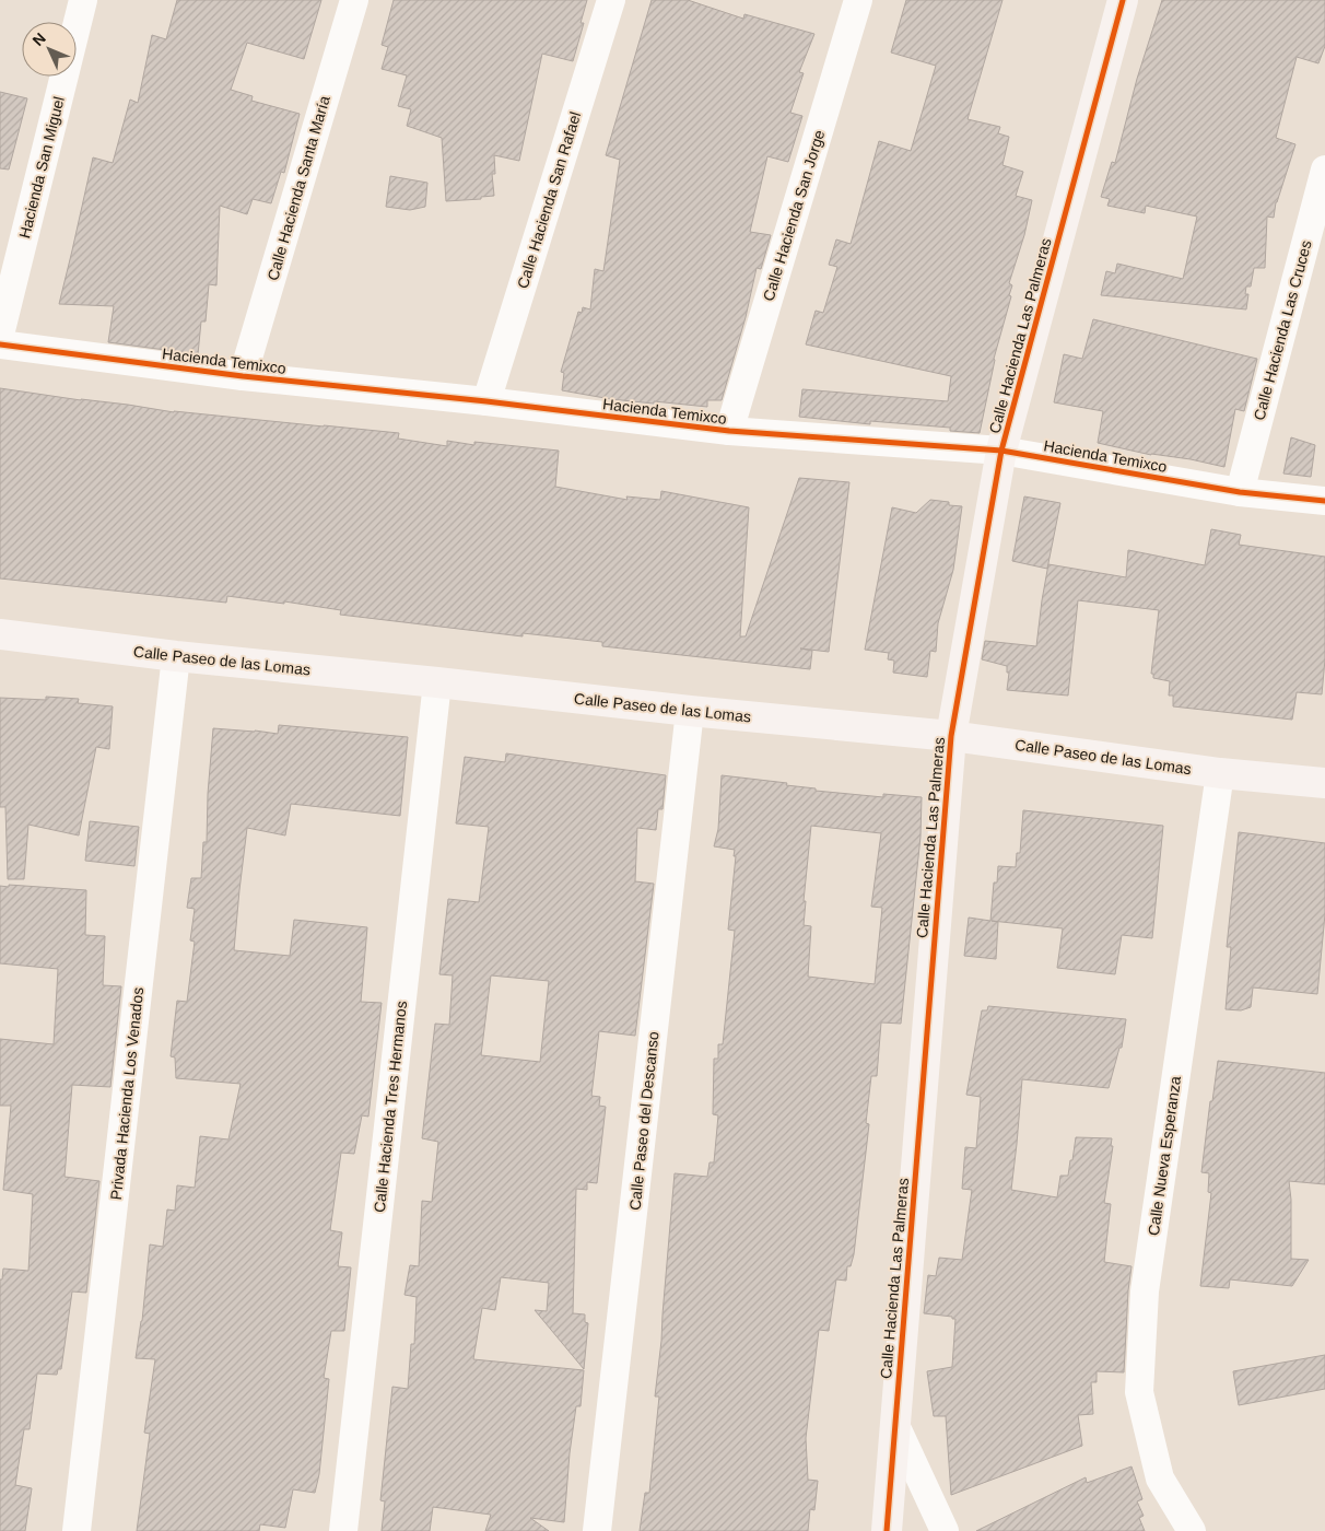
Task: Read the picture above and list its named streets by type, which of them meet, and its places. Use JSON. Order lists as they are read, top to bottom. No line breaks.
{"streets":{"street":["Hacienda San Miguel","Calle Hacienda Santa María","Calle Hacienda San Rafael","Calle Hacienda San Jorge","Calle Hacienda Las Cruces","Calle Hacienda Las Palmeras","Hacienda Temixco","Calle Paseo de las Lomas","Privada Hacienda Los Venados","Calle Hacienda Tres Hermanos","Calle Paseo del Descanso","Calle Nueva Esperanza"]},"crossings":[["Calle Hacienda Santa María","Hacienda Temixco"],["Calle Hacienda San Rafael","Hacienda Temixco"],["Calle Hacienda San Jorge","Hacienda Temixco"],["Calle Hacienda Las Cruces","Hacienda Temixco"],["Calle Hacienda Las Palmeras","Hacienda Temixco"],["Calle Hacienda Las Palmeras","Calle Paseo de las Lomas"],["Calle Paseo de las Lomas","Privada Hacienda Los Venados"],["Calle Paseo de las Lomas","Calle Hacienda Tres Hermanos"],["Calle Paseo de las Lomas","Calle Paseo del Descanso"],["Calle Paseo de las Lomas","Calle Nueva Esperanza"]],"north":"top left"}
